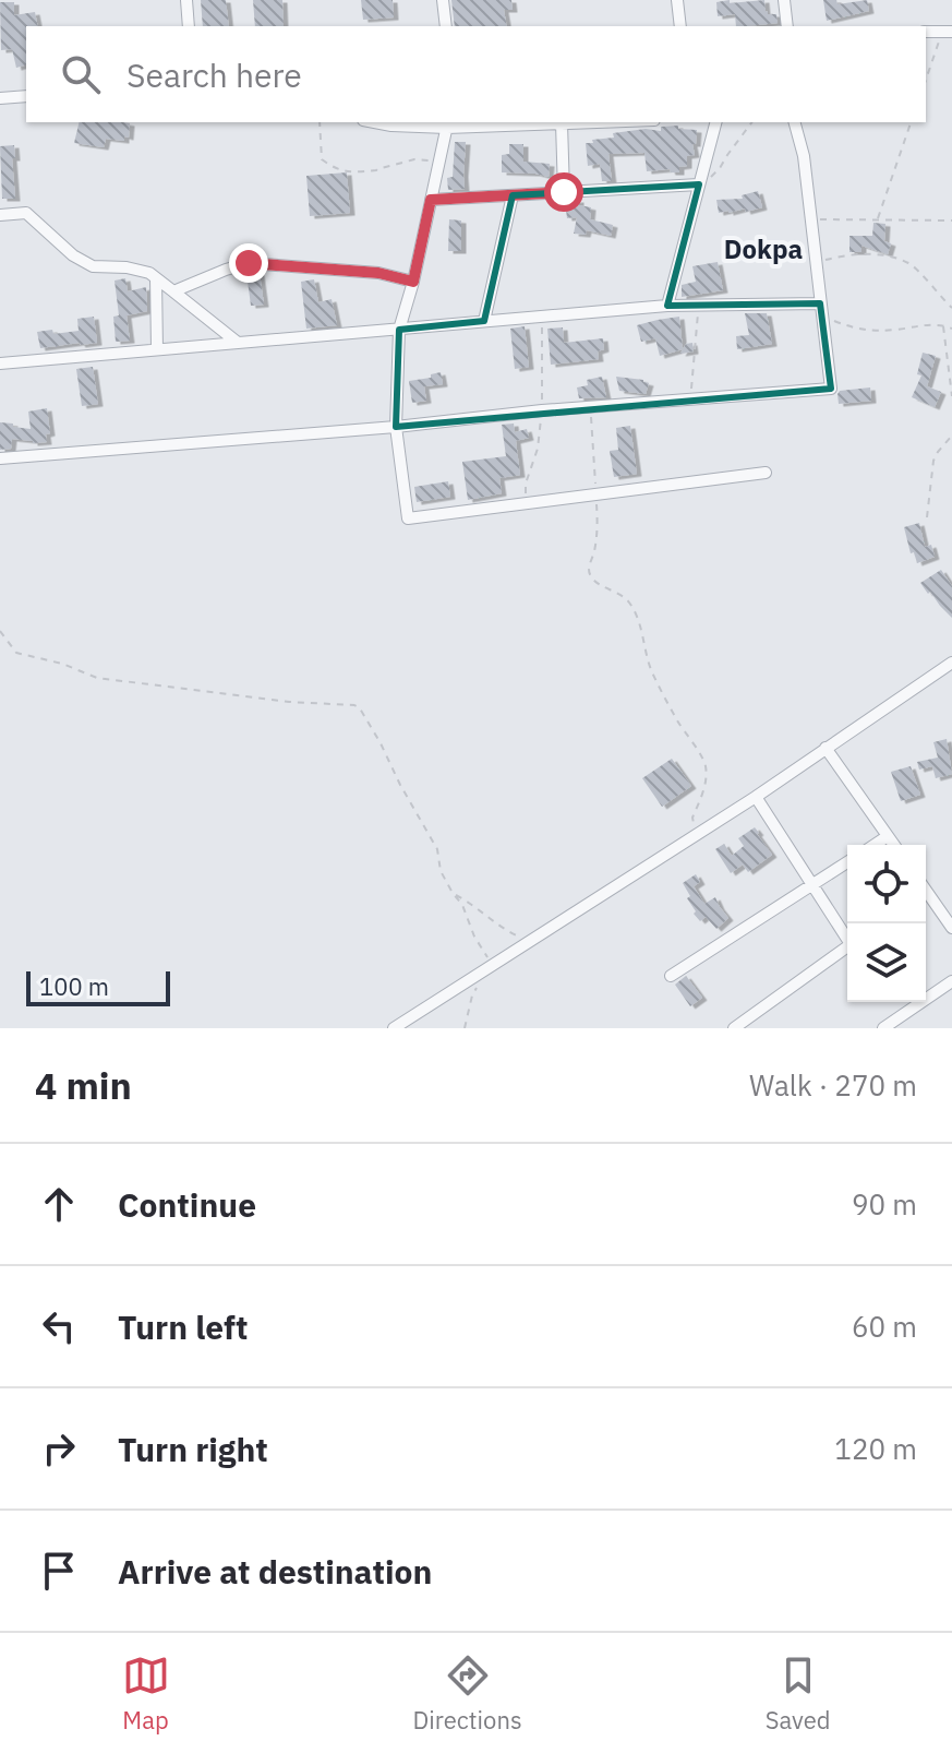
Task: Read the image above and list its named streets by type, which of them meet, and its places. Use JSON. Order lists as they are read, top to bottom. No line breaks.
{"districts":["Dokpa"],"scale_bar":"100 m","page":{"search":"Search here","scale":"100 m","heading":["4 min","Walk · 270 m"],"list":[["Continue","90 m"],["Turn left","60 m"],["Turn right","120 m"],"Arrive at destination"],"nav":["Map","Directions","Saved"]}}
